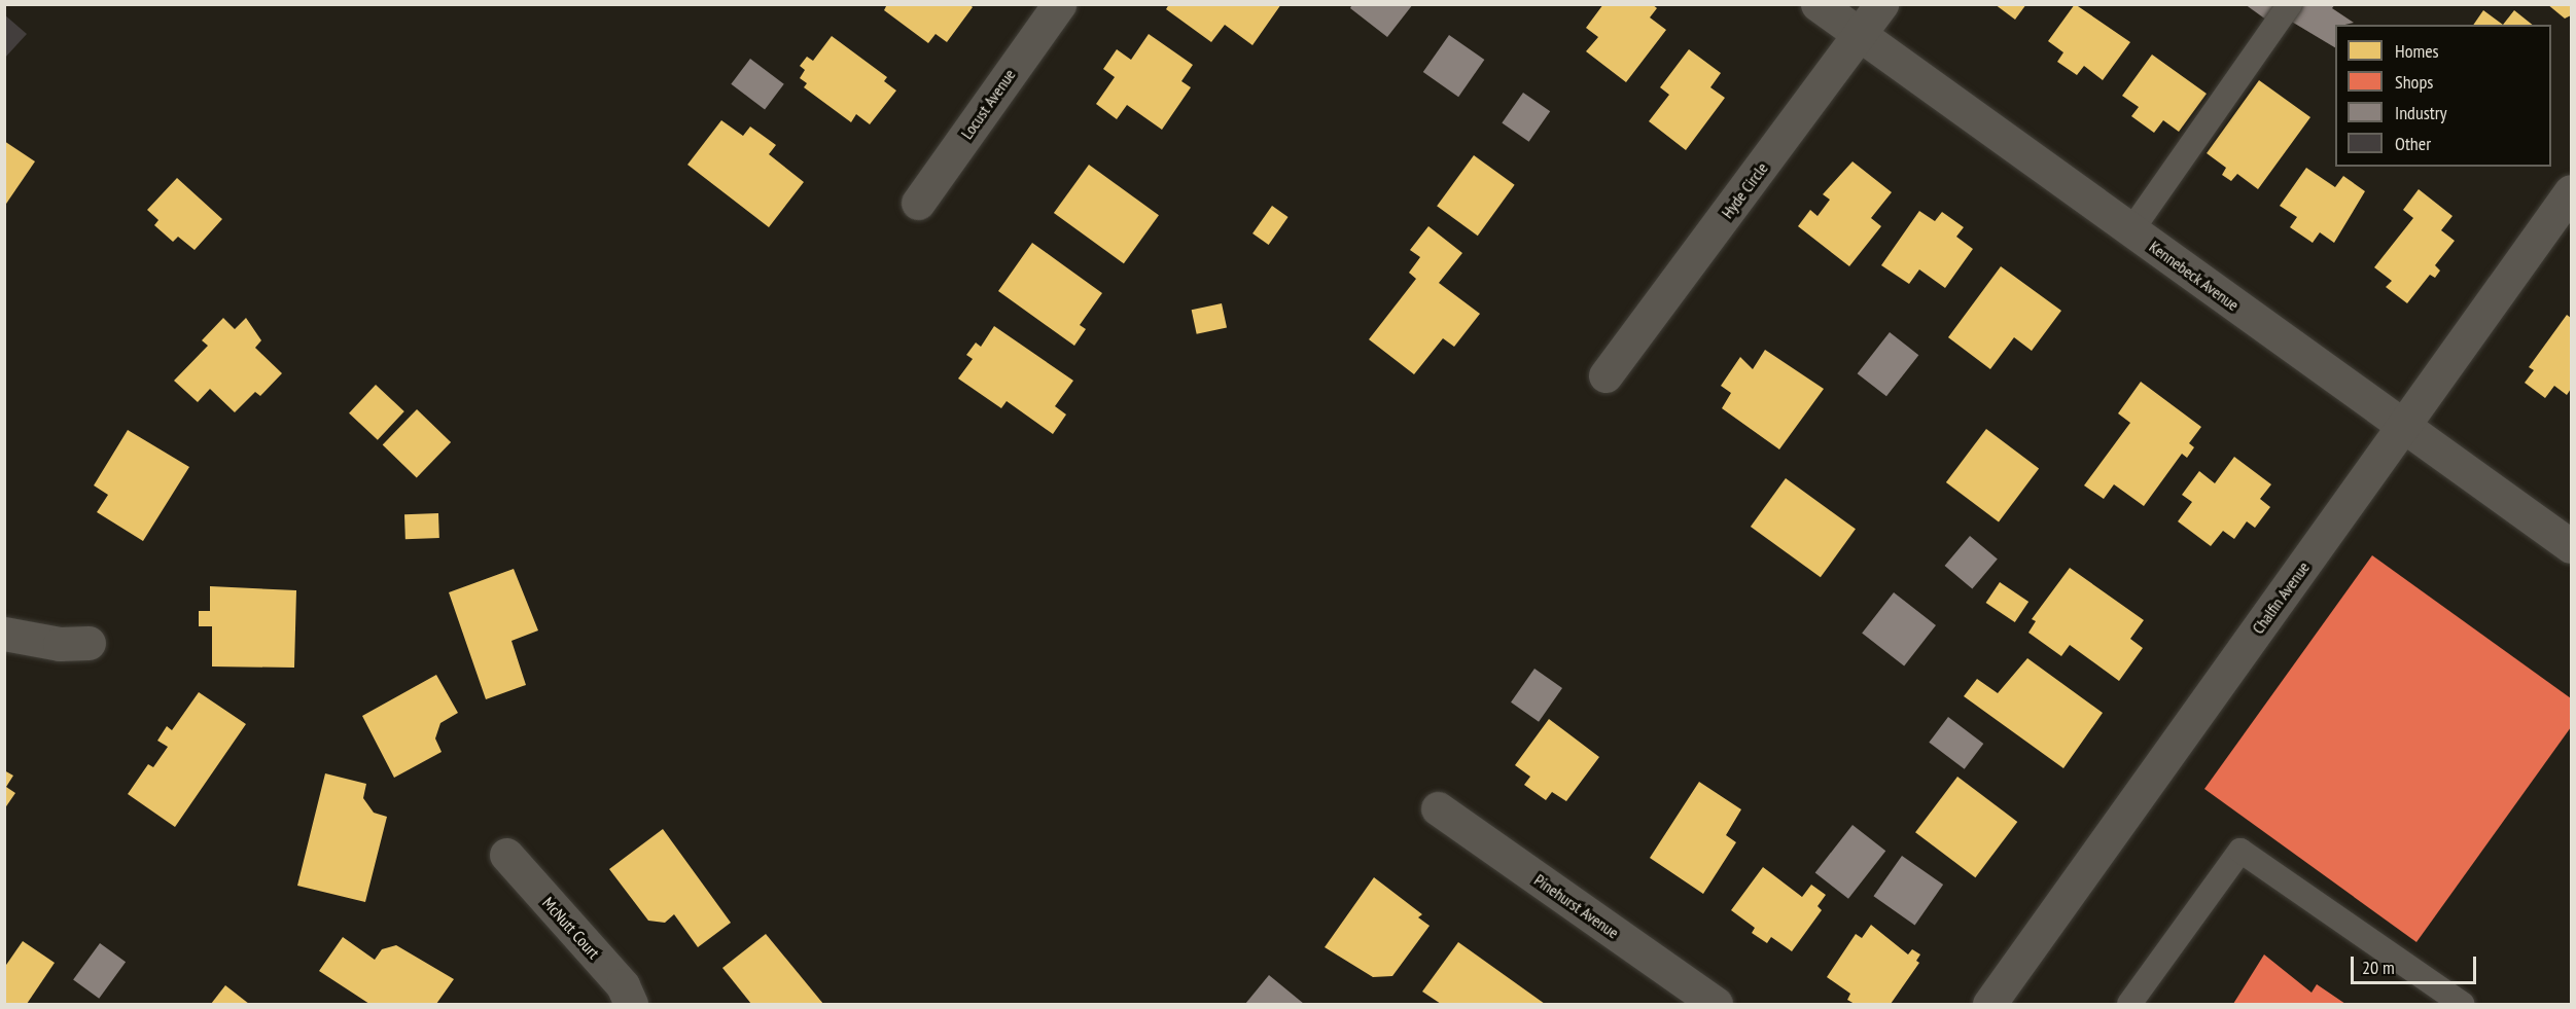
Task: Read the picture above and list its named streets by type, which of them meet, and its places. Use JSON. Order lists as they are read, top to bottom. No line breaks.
{"streets":{"street":["Locust Avenue","Hyde Circle","Kennebeck Avenue","Chalfin Avenue","Pinehurst Avenue","McNutt Court"]},"crossings":[["Hyde Circle","Kennebeck Avenue"],["Kennebeck Avenue","Chalfin Avenue"]],"legend":["Homes","Shops","Industry","Other"],"scale_bar":"20 m"}
